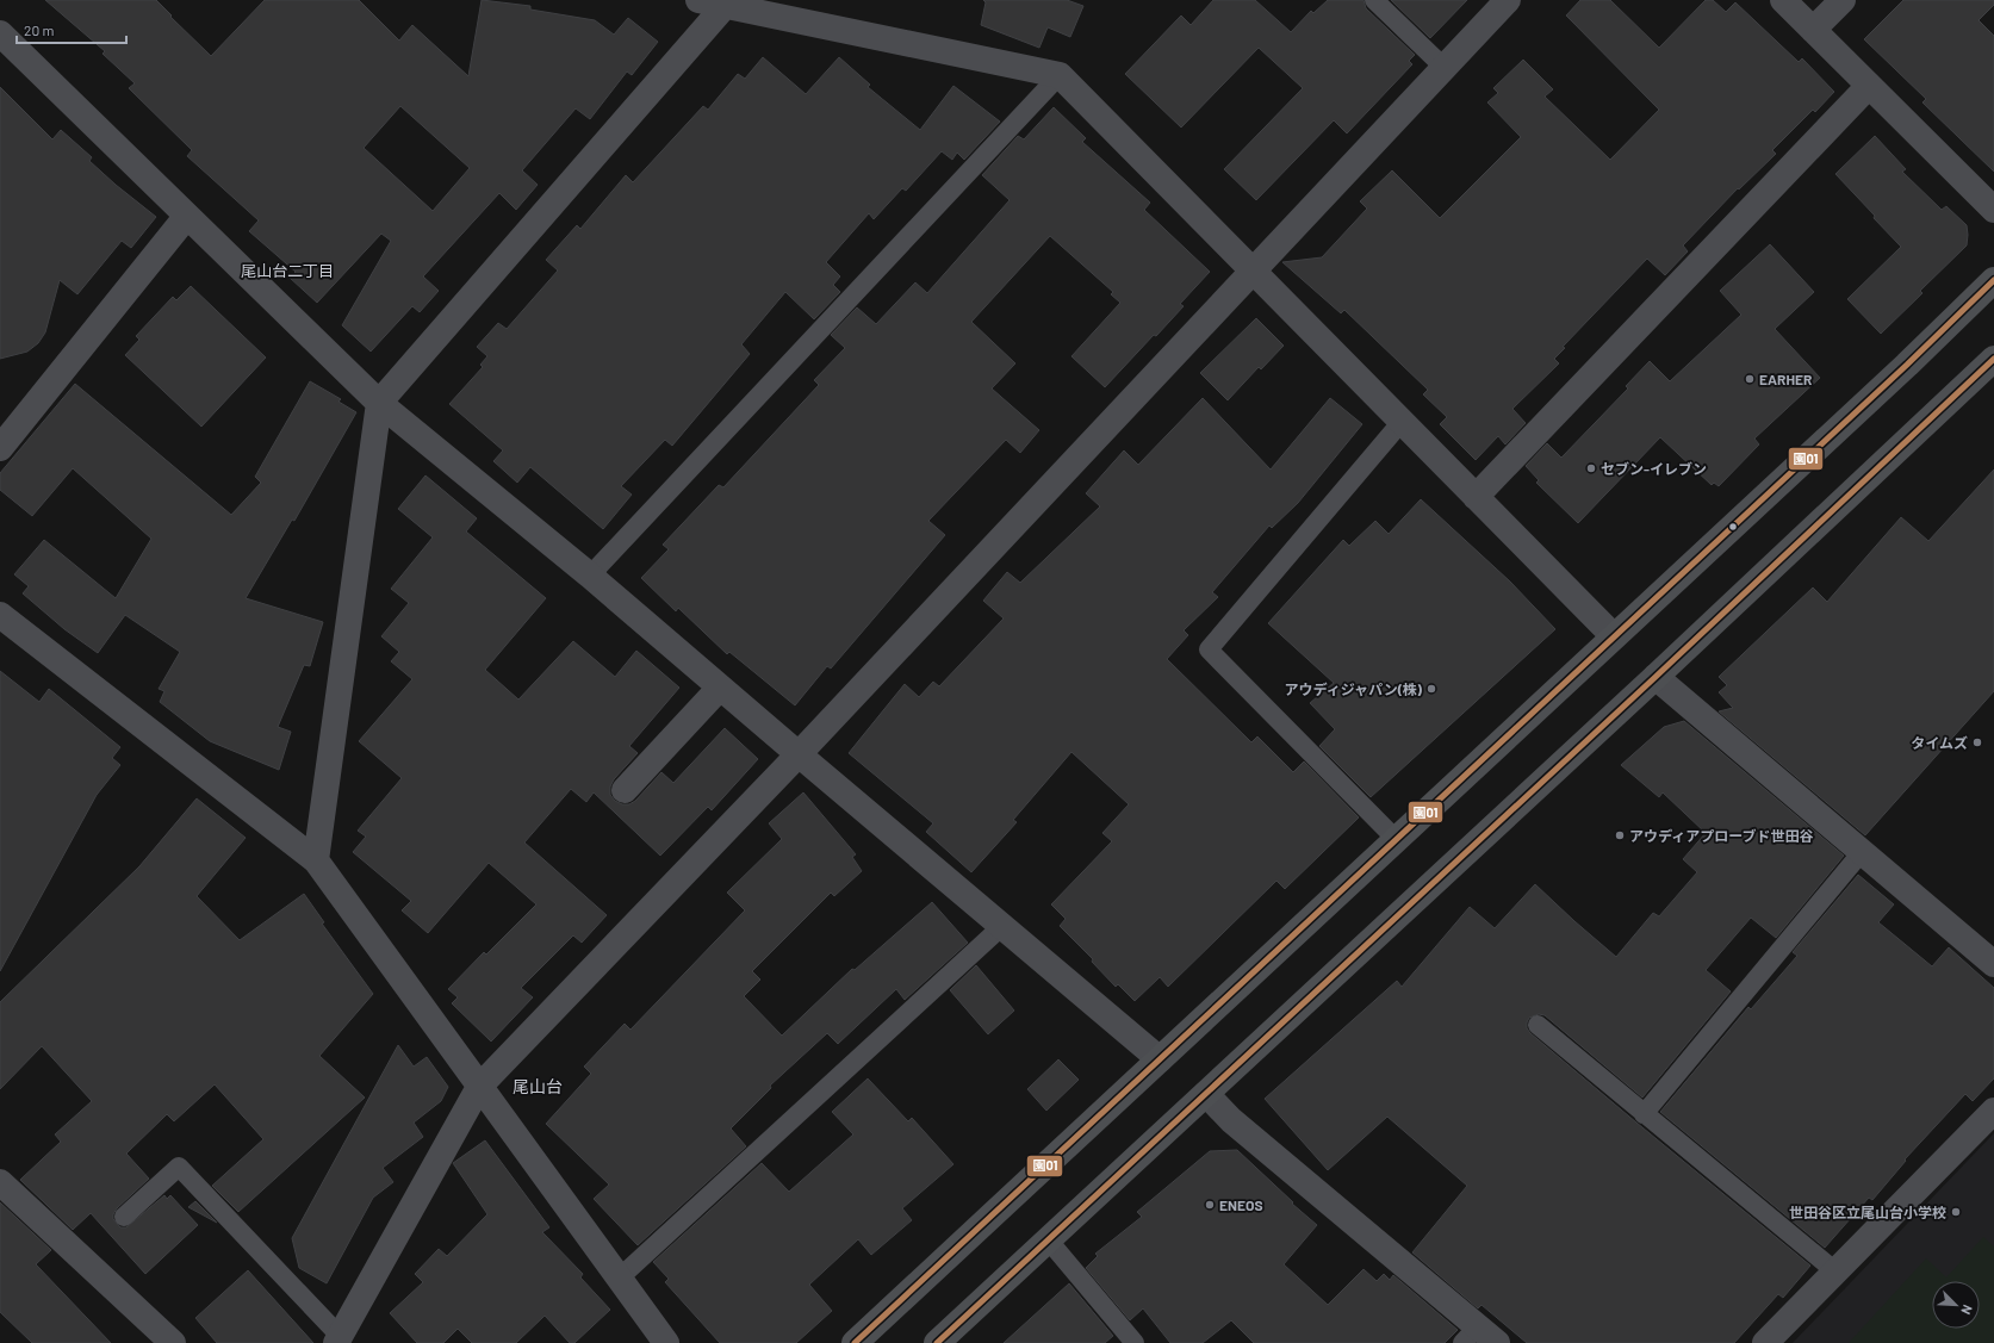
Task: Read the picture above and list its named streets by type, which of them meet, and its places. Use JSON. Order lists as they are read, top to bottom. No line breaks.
{"districts":["尾山台二丁目","尾山台"],"places":["EARHER","セブン-イレブン","アウディジャパン(株)","タイムズ","アウディアプローブド世田谷","ENEOS","世田谷区立尾山台小学校"],"lines":["transit line 園01"],"scale_bar":"20 m","north":"bottom right"}
